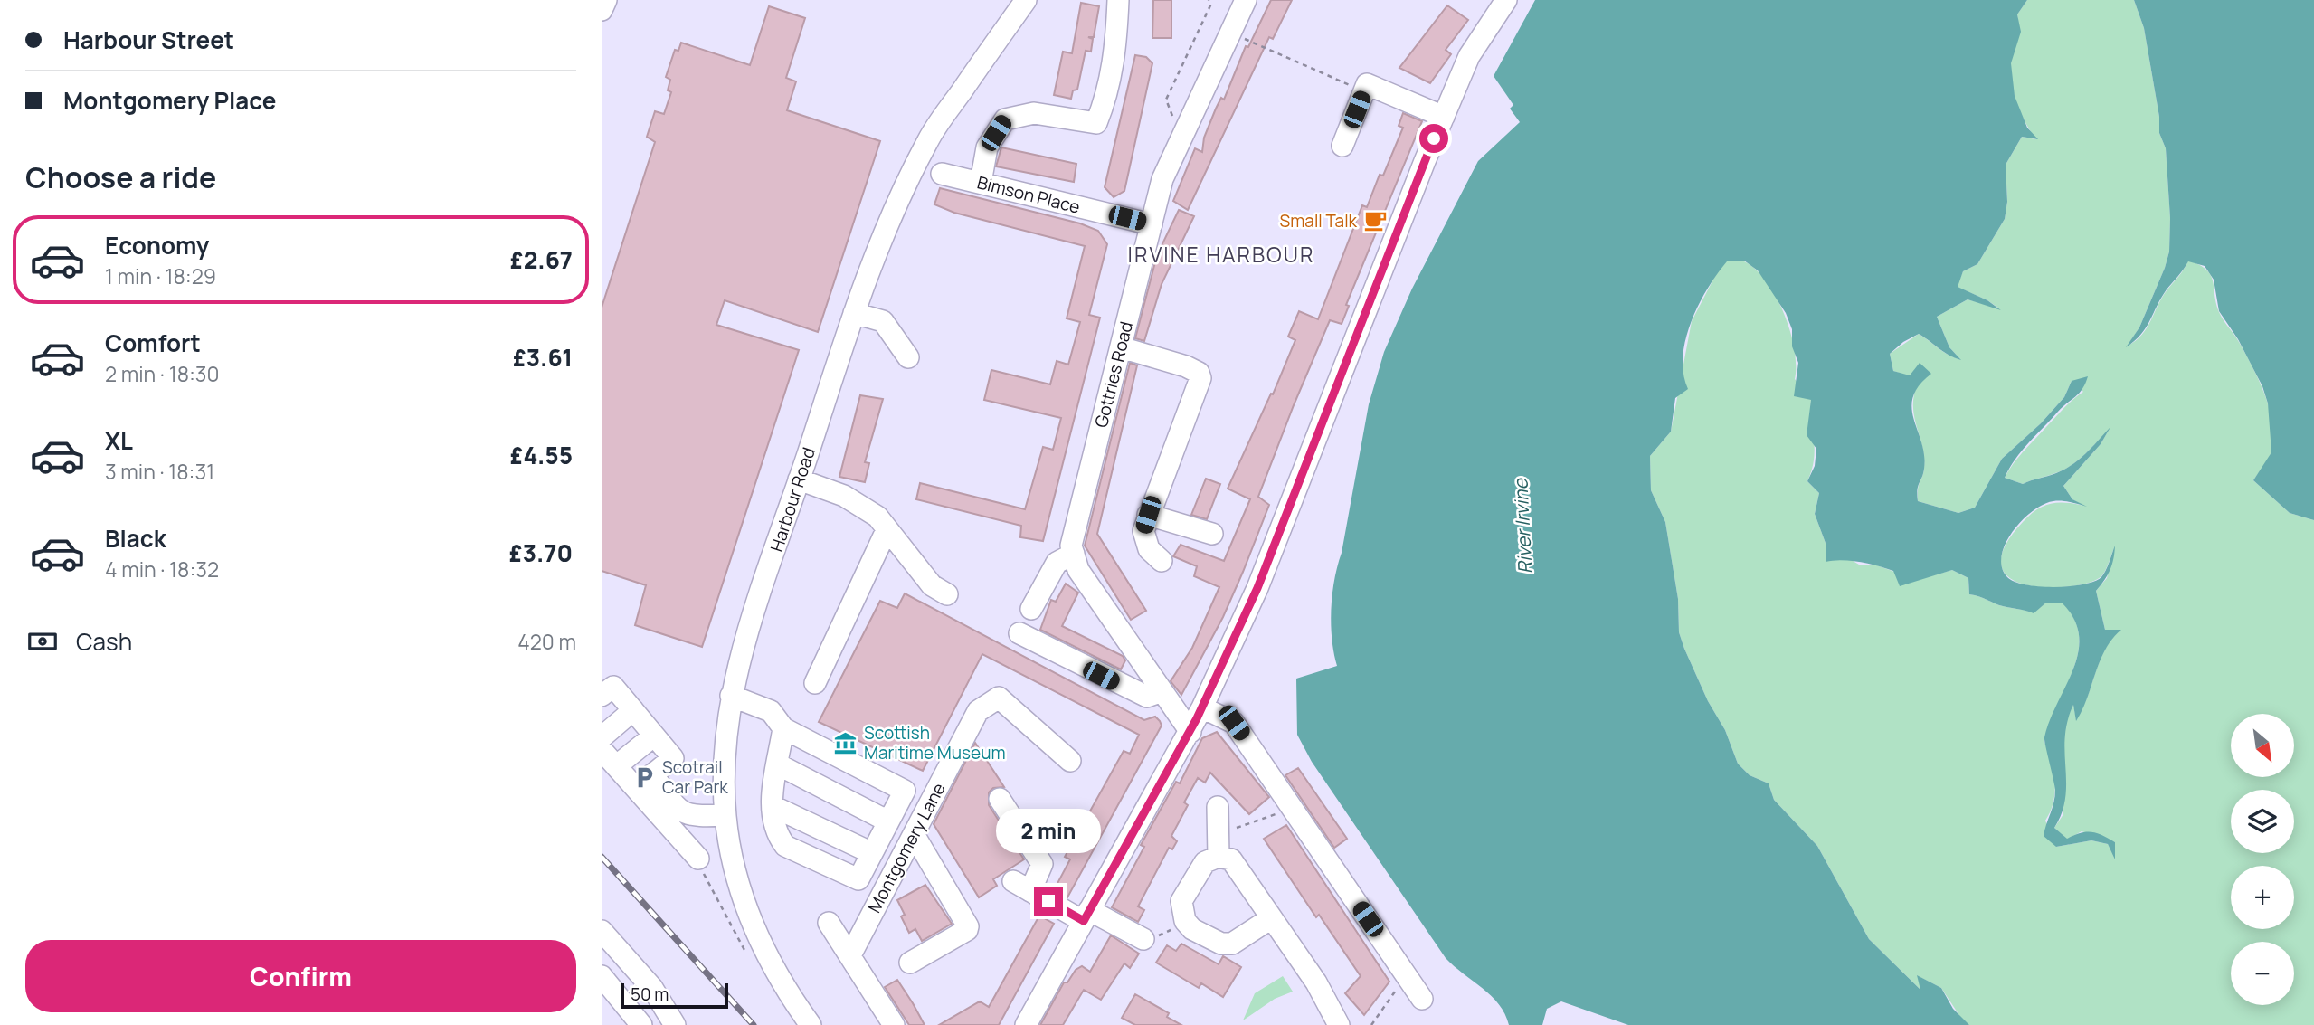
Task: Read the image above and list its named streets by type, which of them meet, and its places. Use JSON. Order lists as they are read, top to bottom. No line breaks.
{"streets":{"street":["Bimson Place","Gottries Road","Harbour Road","Montgomery Lane"]},"crossings":[["Bimson Place","Gottries Road"]],"districts":["IRVINE HARBOUR"],"water":["River Irvine"],"places":{"cafe":["Small Talk"],"museum":["Scottish Maritime Museum"],"parking":["Scotrail Car Park"]},"scale_bar":"50 m","north":"bottom right","page":{"banner":["Harbour Street","Montgomery Place"],"heading":"Choose a ride","list":[{"name":"Economy","note":"1 min · 18:29","value":"£2.67"},{"name":"Comfort","note":"2 min · 18:30","value":"£3.61"},{"name":"XL","note":"3 min · 18:31","value":"£4.55"},{"name":"Black","note":"4 min · 18:32","value":"£3.70"}],"pay":["Cash","420 m"],"map_buttons":["+","−"],"bubble":"2 min","buttons":"Confirm","scale":"50 m"}}
